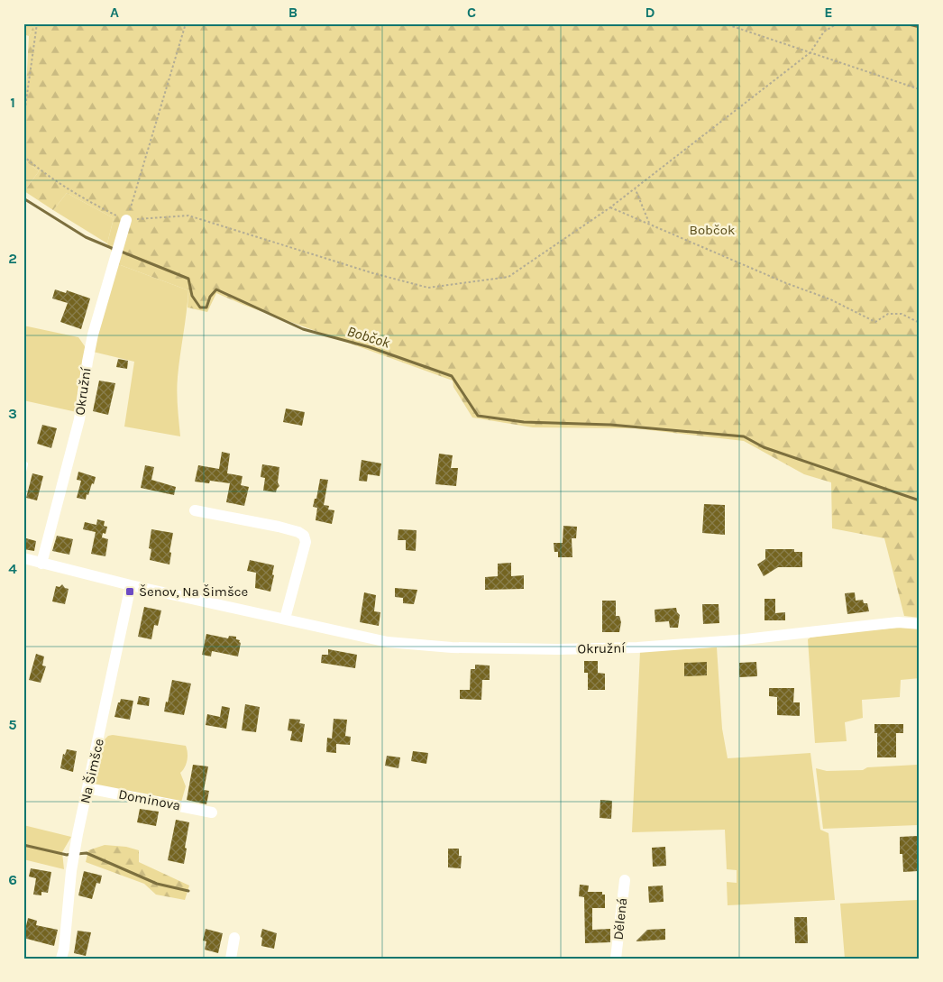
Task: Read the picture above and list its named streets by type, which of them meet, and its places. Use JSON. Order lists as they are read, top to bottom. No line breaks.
{"streets":{"street":["Okružní","Na Šimšce","Dominova","Dělená"]},"crossings":[["Okružní","Na Šimšce"],["Na Šimšce","Dominova"]],"water":["Bobčok"],"parks":["Bobčok"],"places":{"transit":["Šenov, Na Šimšce"]},"grid":{"columns":["A","B","C","D","E"],"rows":["1","2","3","4","5","6"]}}
